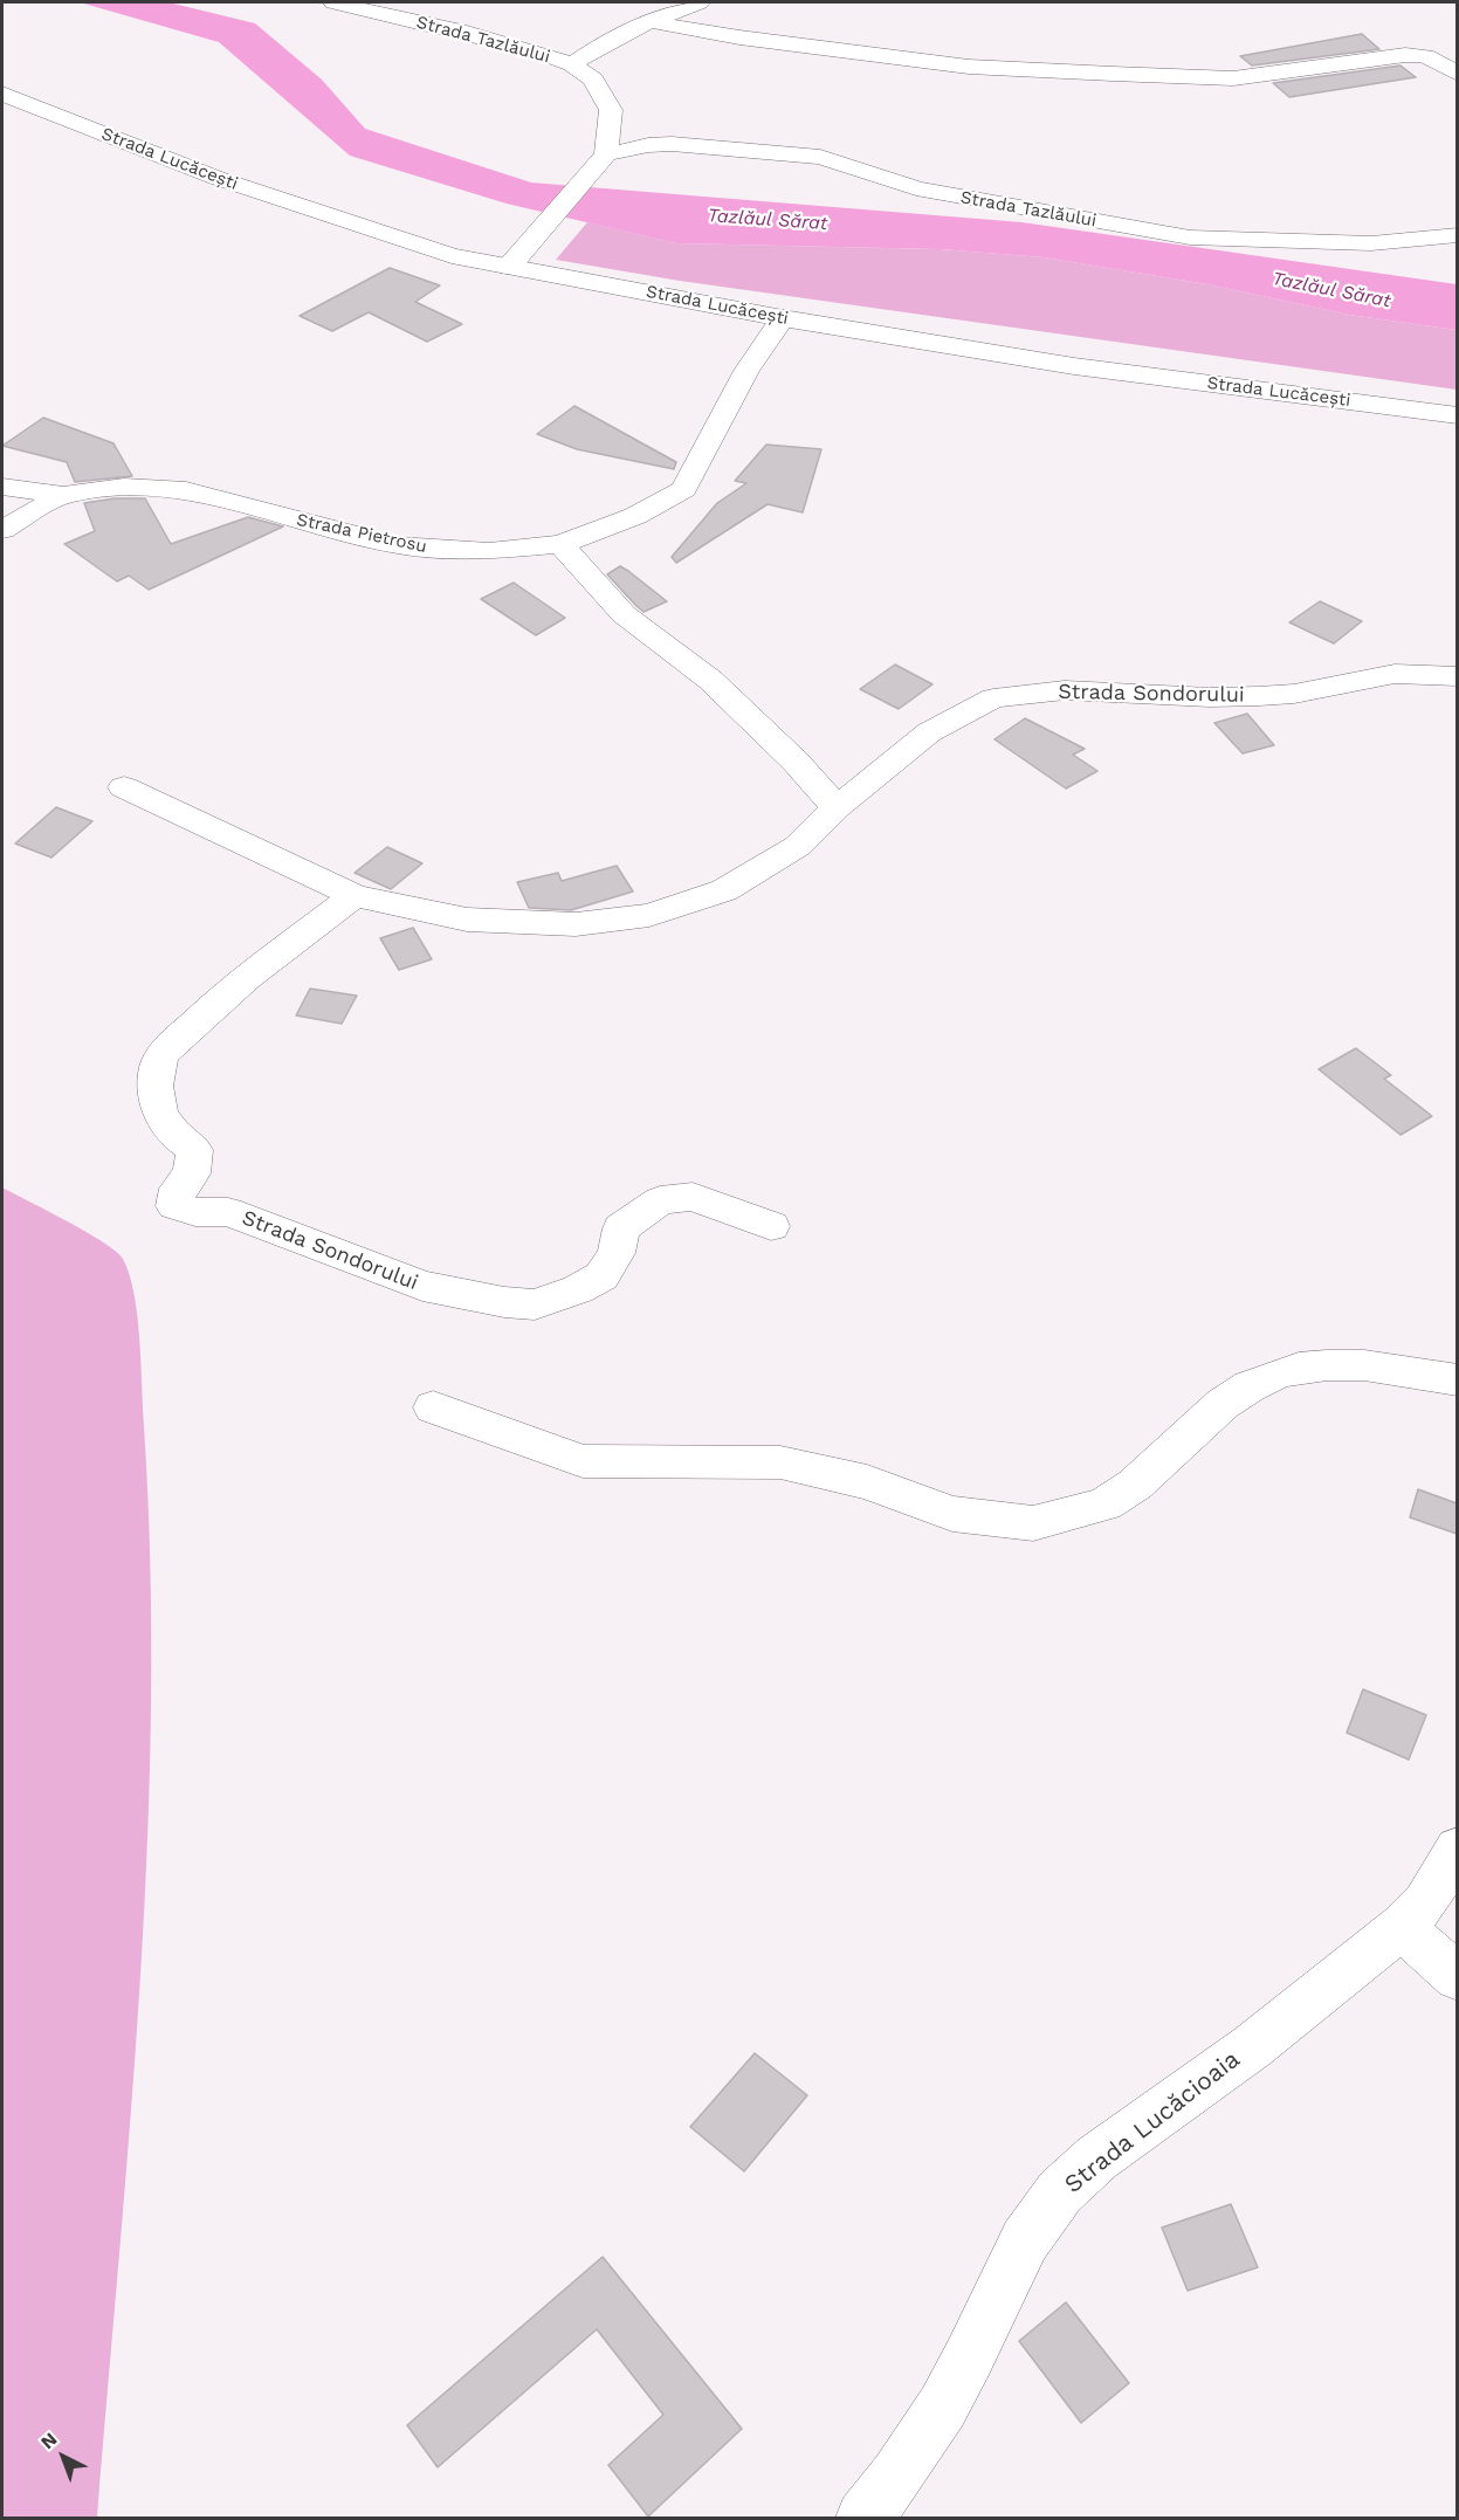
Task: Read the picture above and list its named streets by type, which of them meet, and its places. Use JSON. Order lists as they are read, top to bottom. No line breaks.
{"streets":{"street":["Strada Tazlăului","Strada Lucăcești","Strada Pietrosu","Strada Sondorului","Strada Lucăcioaia"]},"crossings":[["Strada Lucăcești","Strada Pietrosu"]],"water":["Tazlăul Sărat"],"north":"top left"}
